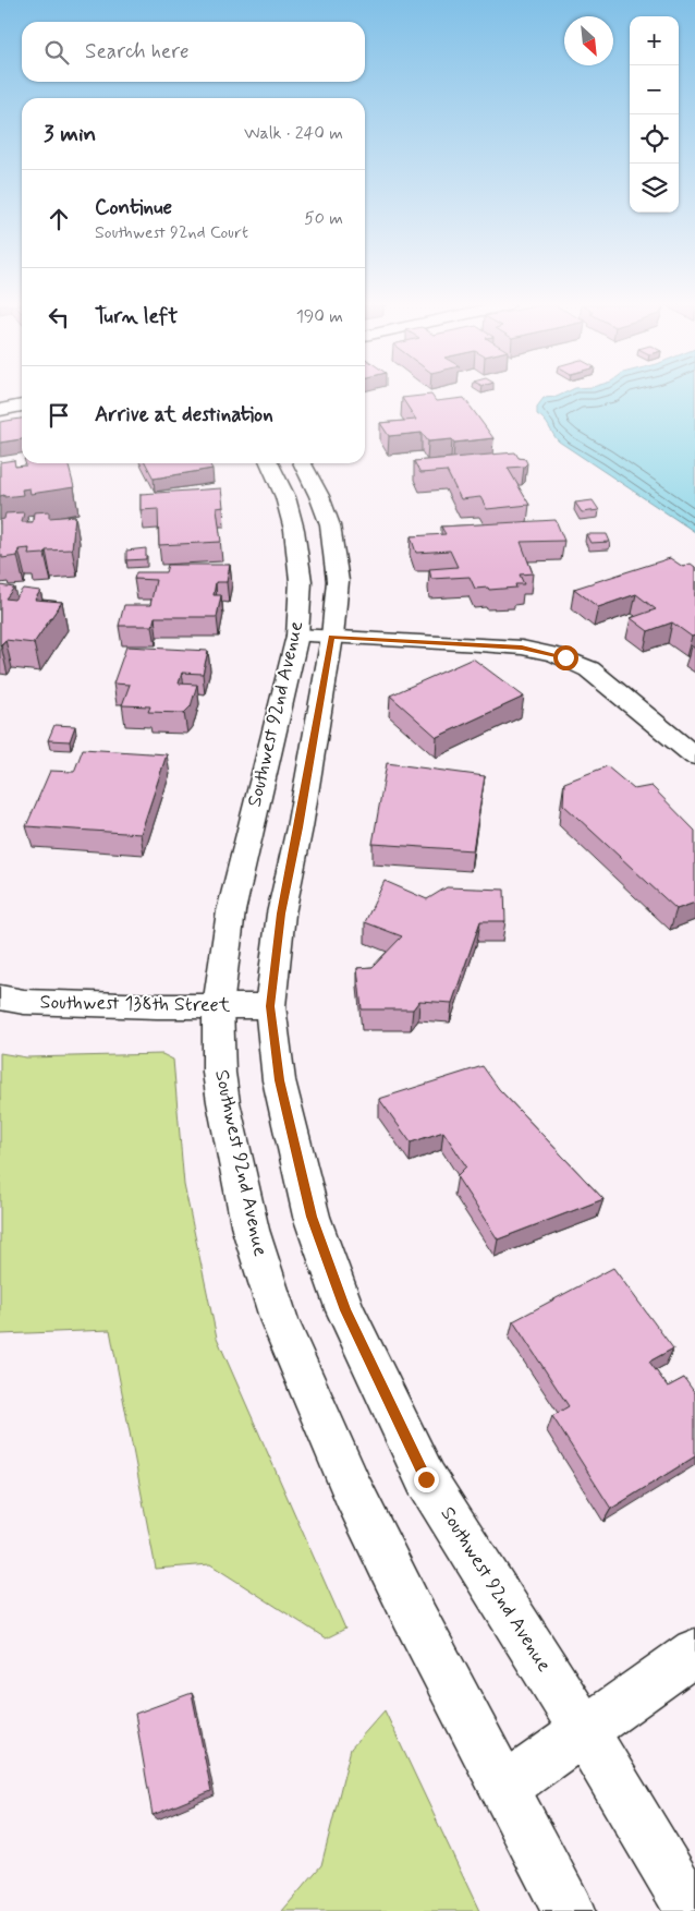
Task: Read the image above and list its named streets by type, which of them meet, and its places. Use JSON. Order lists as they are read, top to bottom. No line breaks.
{"streets":{"street":["Southwest 92nd Avenue","Southwest 138th Street"]},"crossings":[["Southwest 92nd Avenue","Southwest 138th Street"]],"north":"bottom right","page":{"map_buttons":["+","−"],"search":"Search here","heading":["3 min","Walk · 240 m"],"list":[["Continue","Southwest 92nd Court","50 m"],["Turn left","190 m"],"Arrive at destination"]}}
